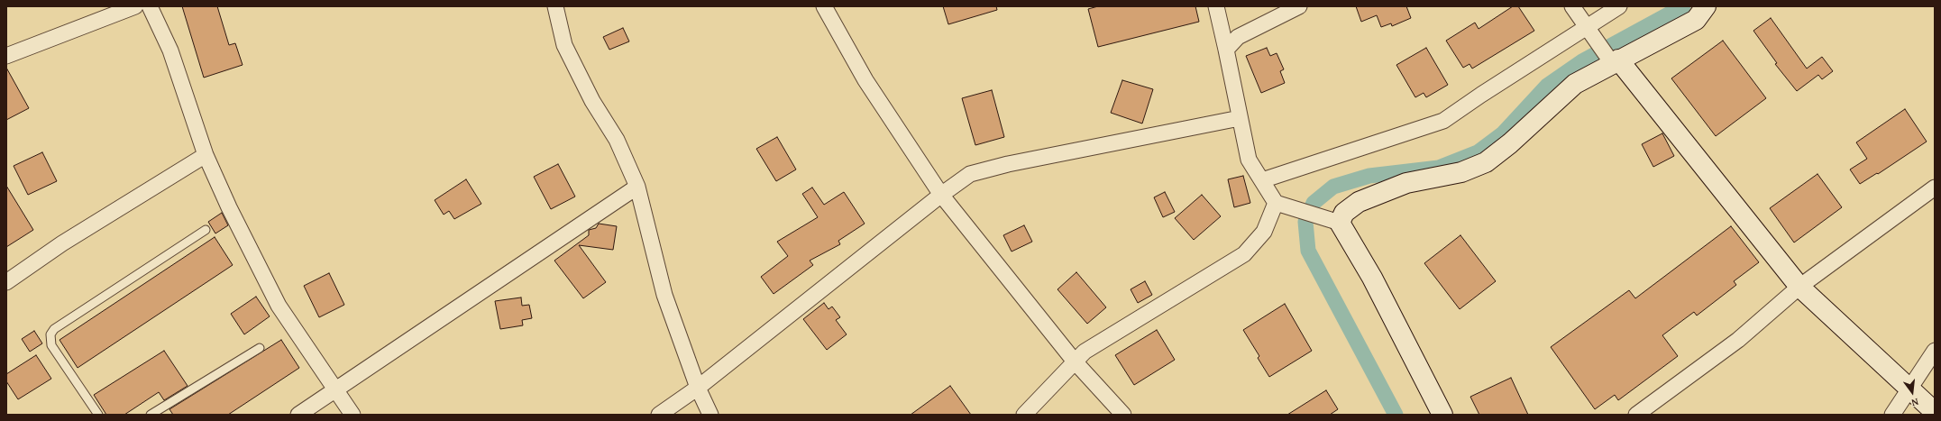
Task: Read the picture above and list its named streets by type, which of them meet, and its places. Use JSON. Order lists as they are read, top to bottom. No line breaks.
{"north":"bottom"}
